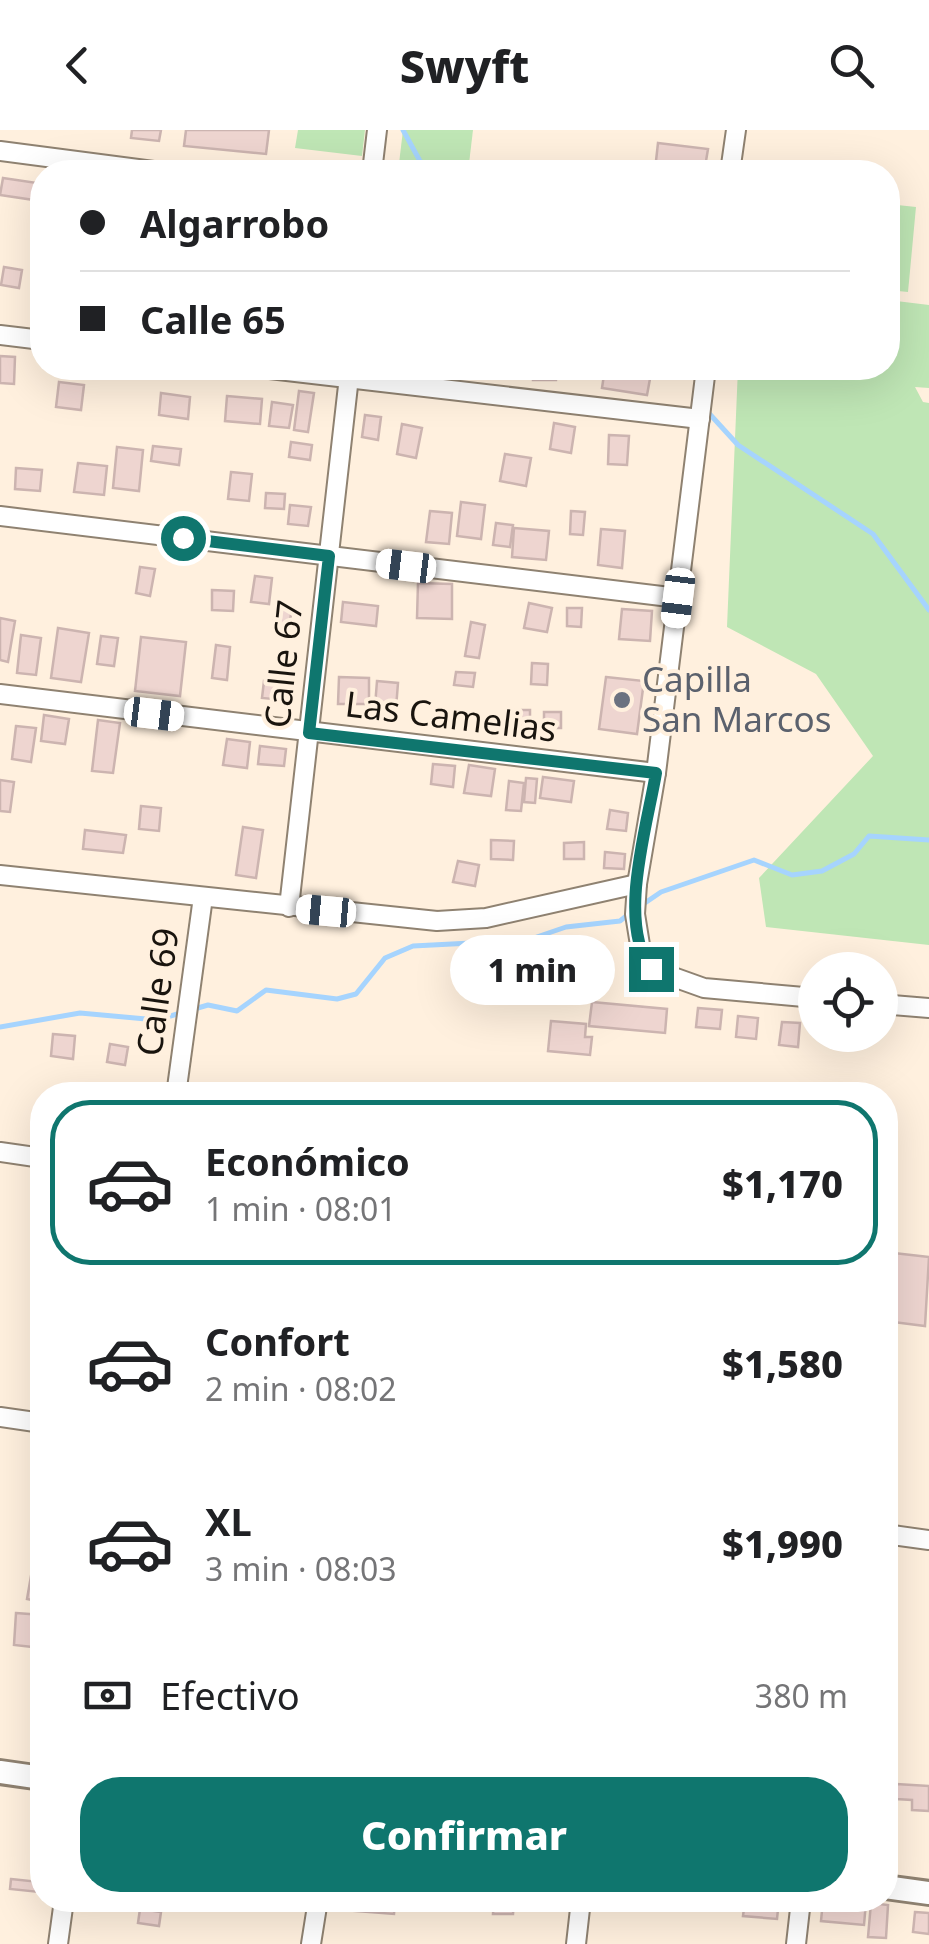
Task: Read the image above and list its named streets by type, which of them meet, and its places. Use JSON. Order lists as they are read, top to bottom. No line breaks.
{"streets":{"street":["Calle 67","Las Camelias","Calle 69"]},"crossings":[["Calle 67","Las Camelias"]],"places":["Capilla San Marcos"],"page":{"header":"Swyft","banner":["Algarrobo","Calle 65"],"bubble":"1 min","list":[{"name":"Económico","note":"1 min · 08:01","value":"$1,170"},{"name":"Confort","note":"2 min · 08:02","value":"$1,580"},{"name":"XL","note":"3 min · 08:03","value":"$1,990"}],"pay":["Efectivo","380 m"],"buttons":"Confirmar"}}
